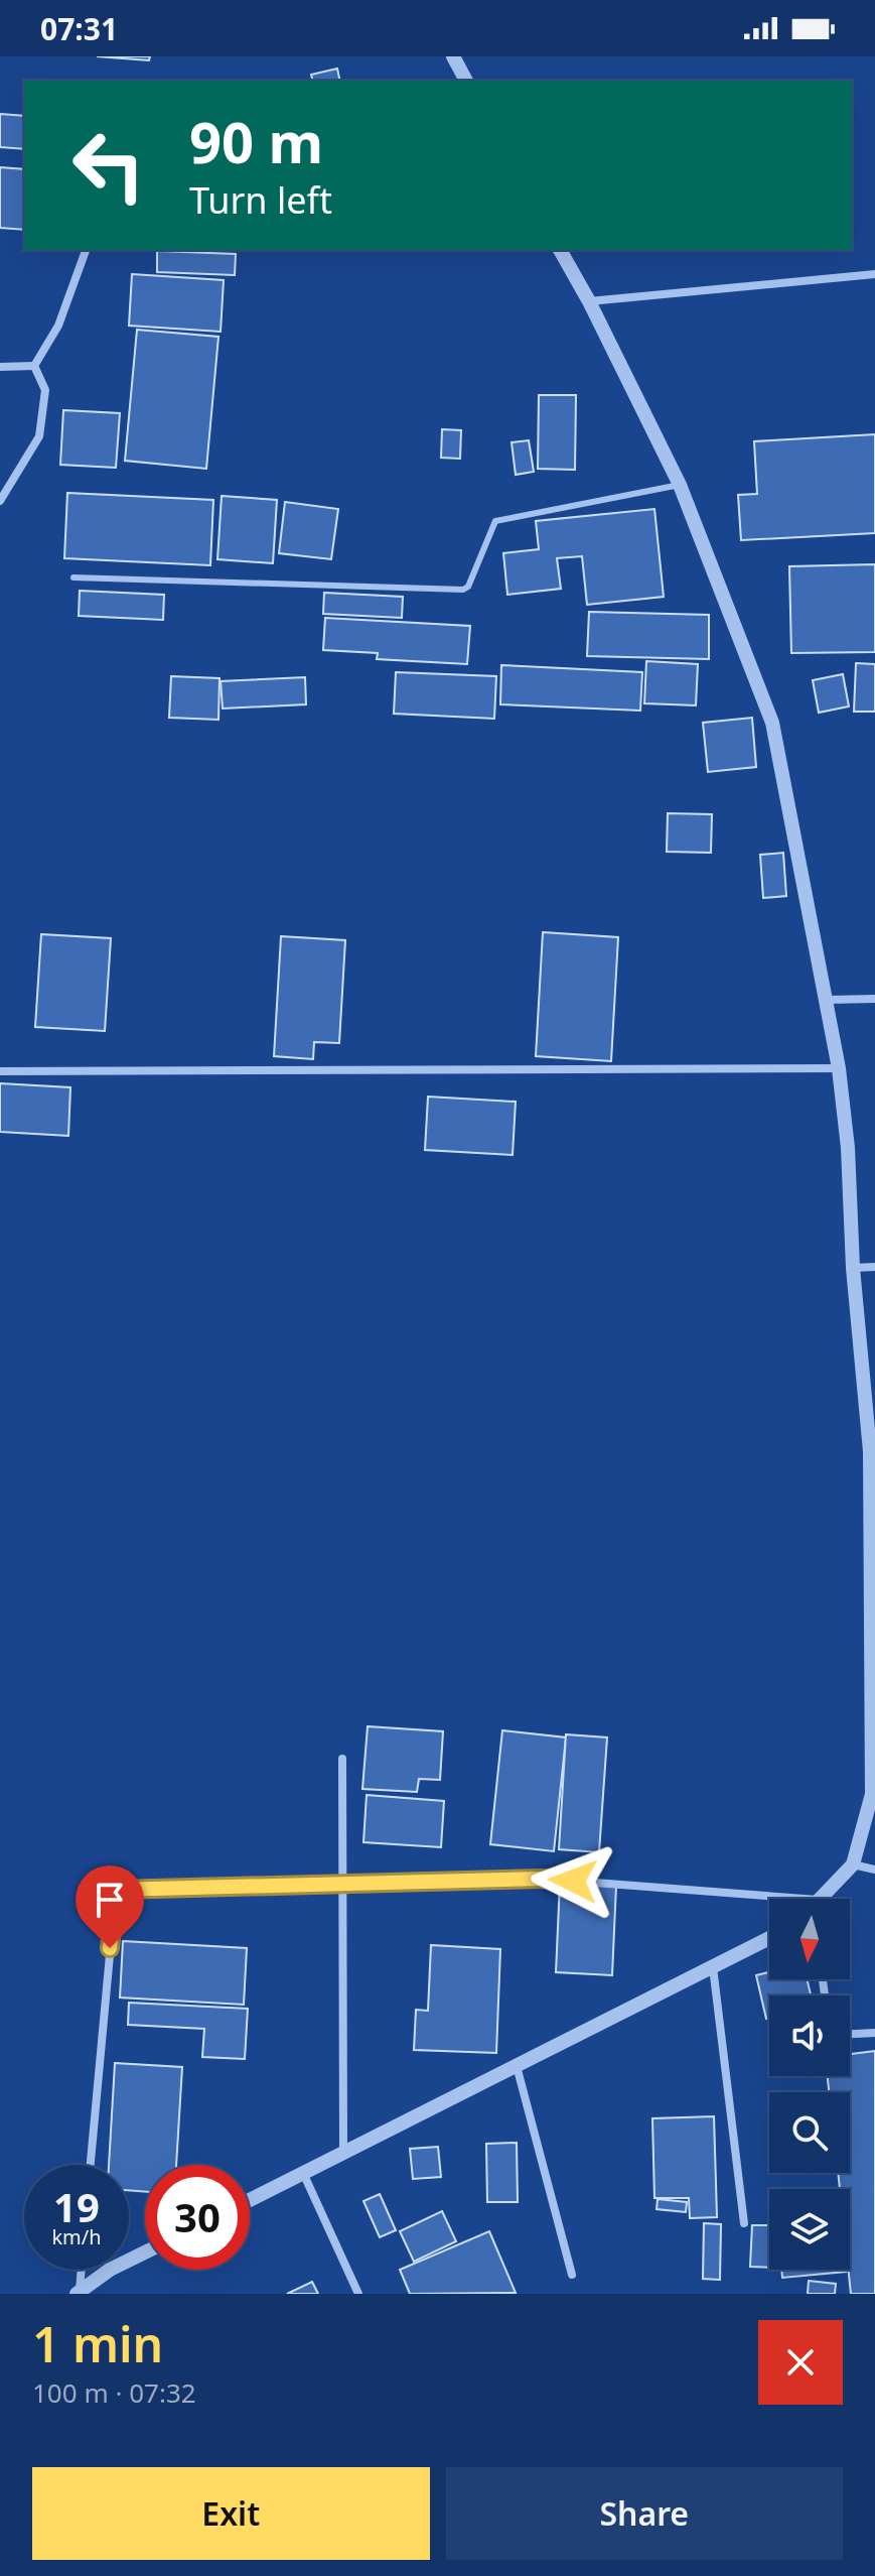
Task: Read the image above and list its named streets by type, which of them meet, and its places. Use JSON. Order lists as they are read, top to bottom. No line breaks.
{"north":"bottom","page":{"status":"07:31","turn":["90 m","Turn left"],"speed":"19 km/h","limit":"30","heading":["1 min","100 m · 07:32"],"buttons":["Exit","Share"]}}
